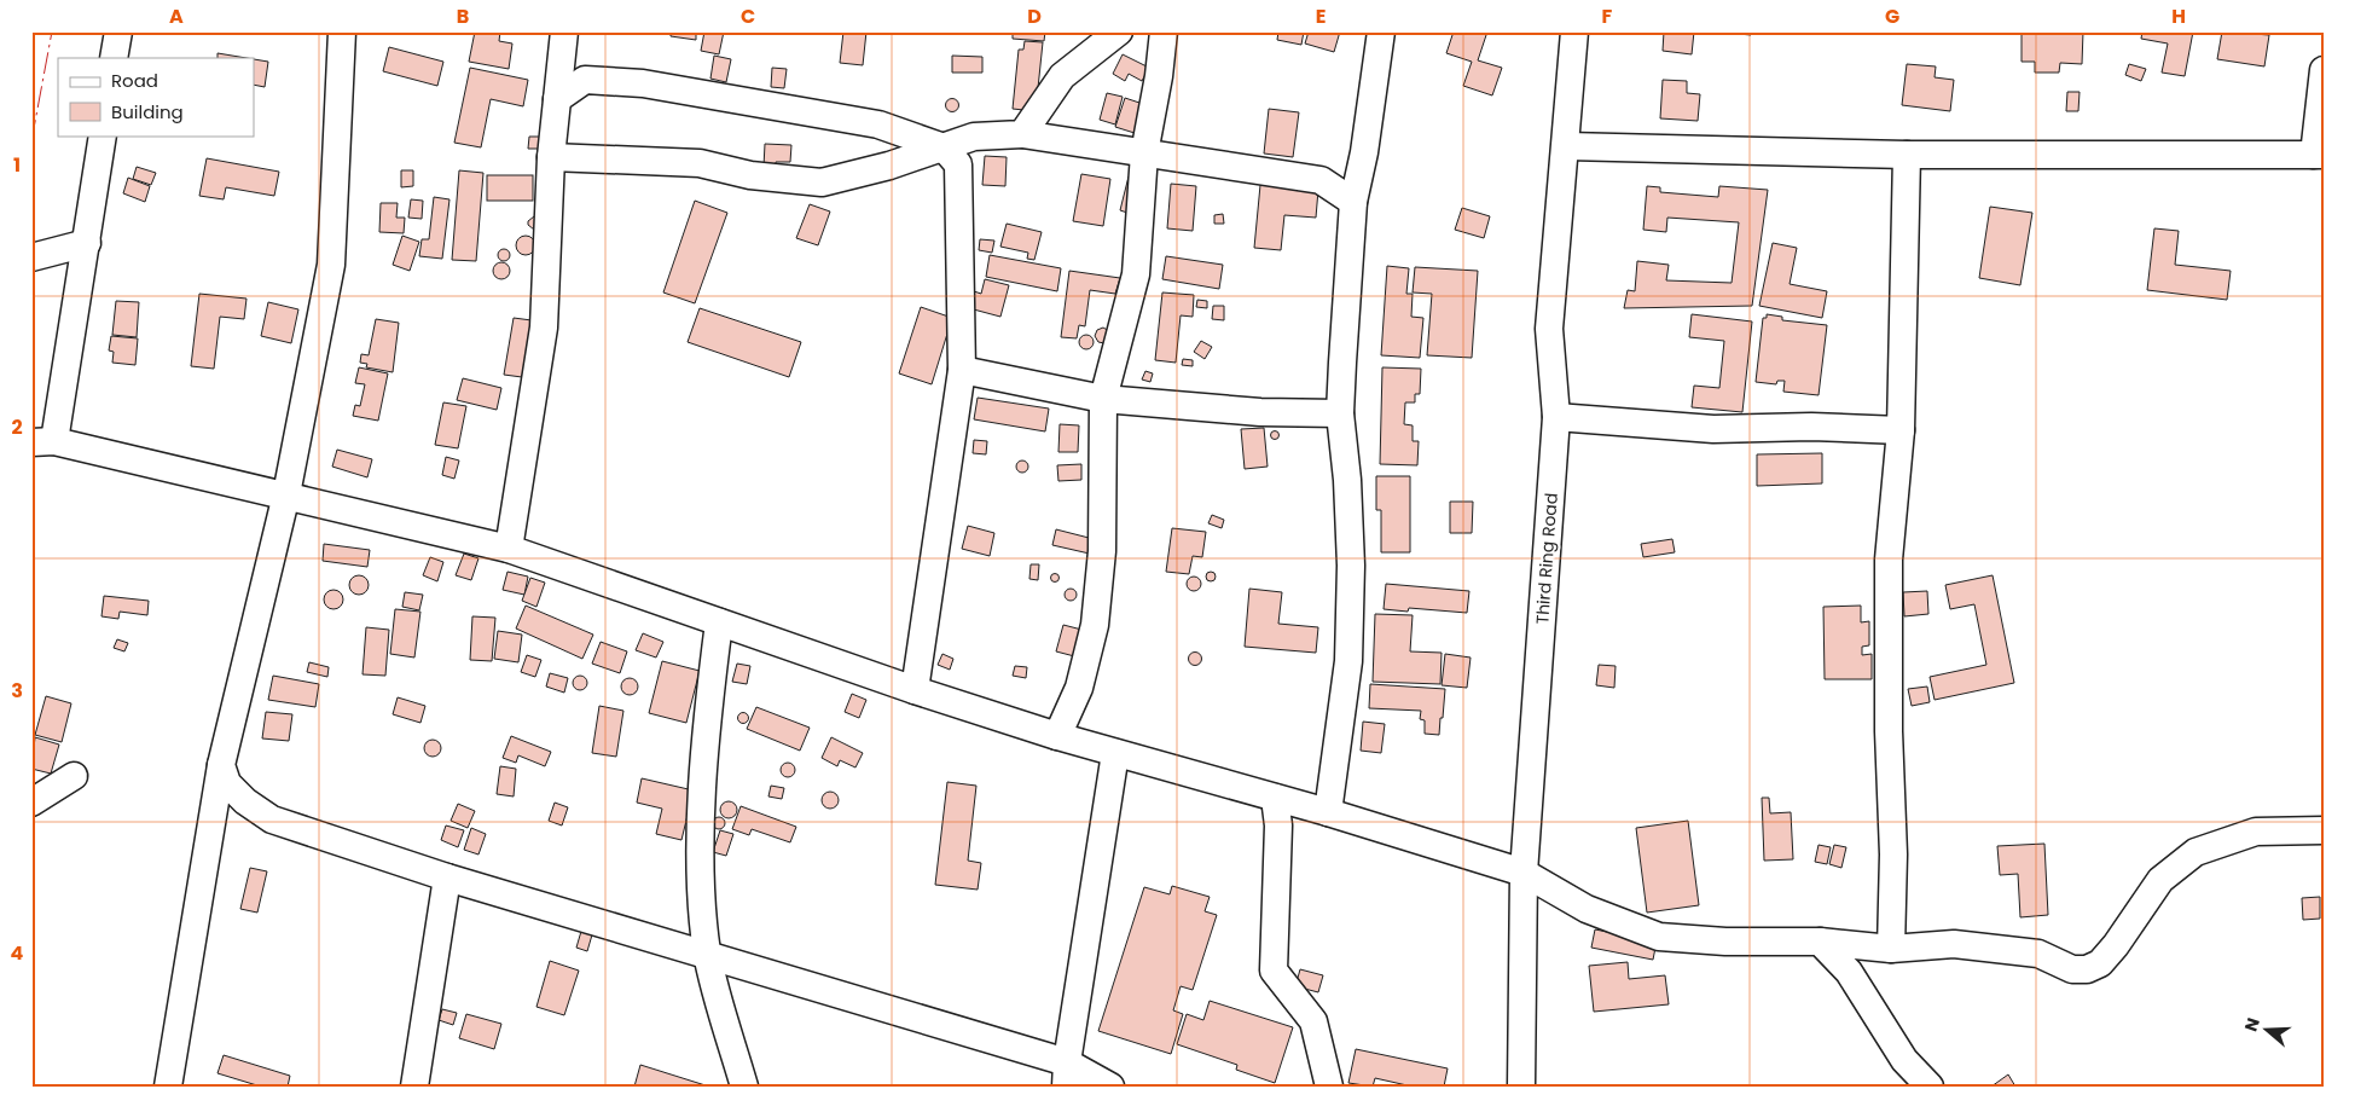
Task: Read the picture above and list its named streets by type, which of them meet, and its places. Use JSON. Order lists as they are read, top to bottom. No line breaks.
{"streets":{"street":["Third Ring Road"]},"legend":["Road","Building"],"north":"left","grid":{"columns":["A","B","C","D","E","F","G","H"],"rows":["1","2","3","4"]}}
